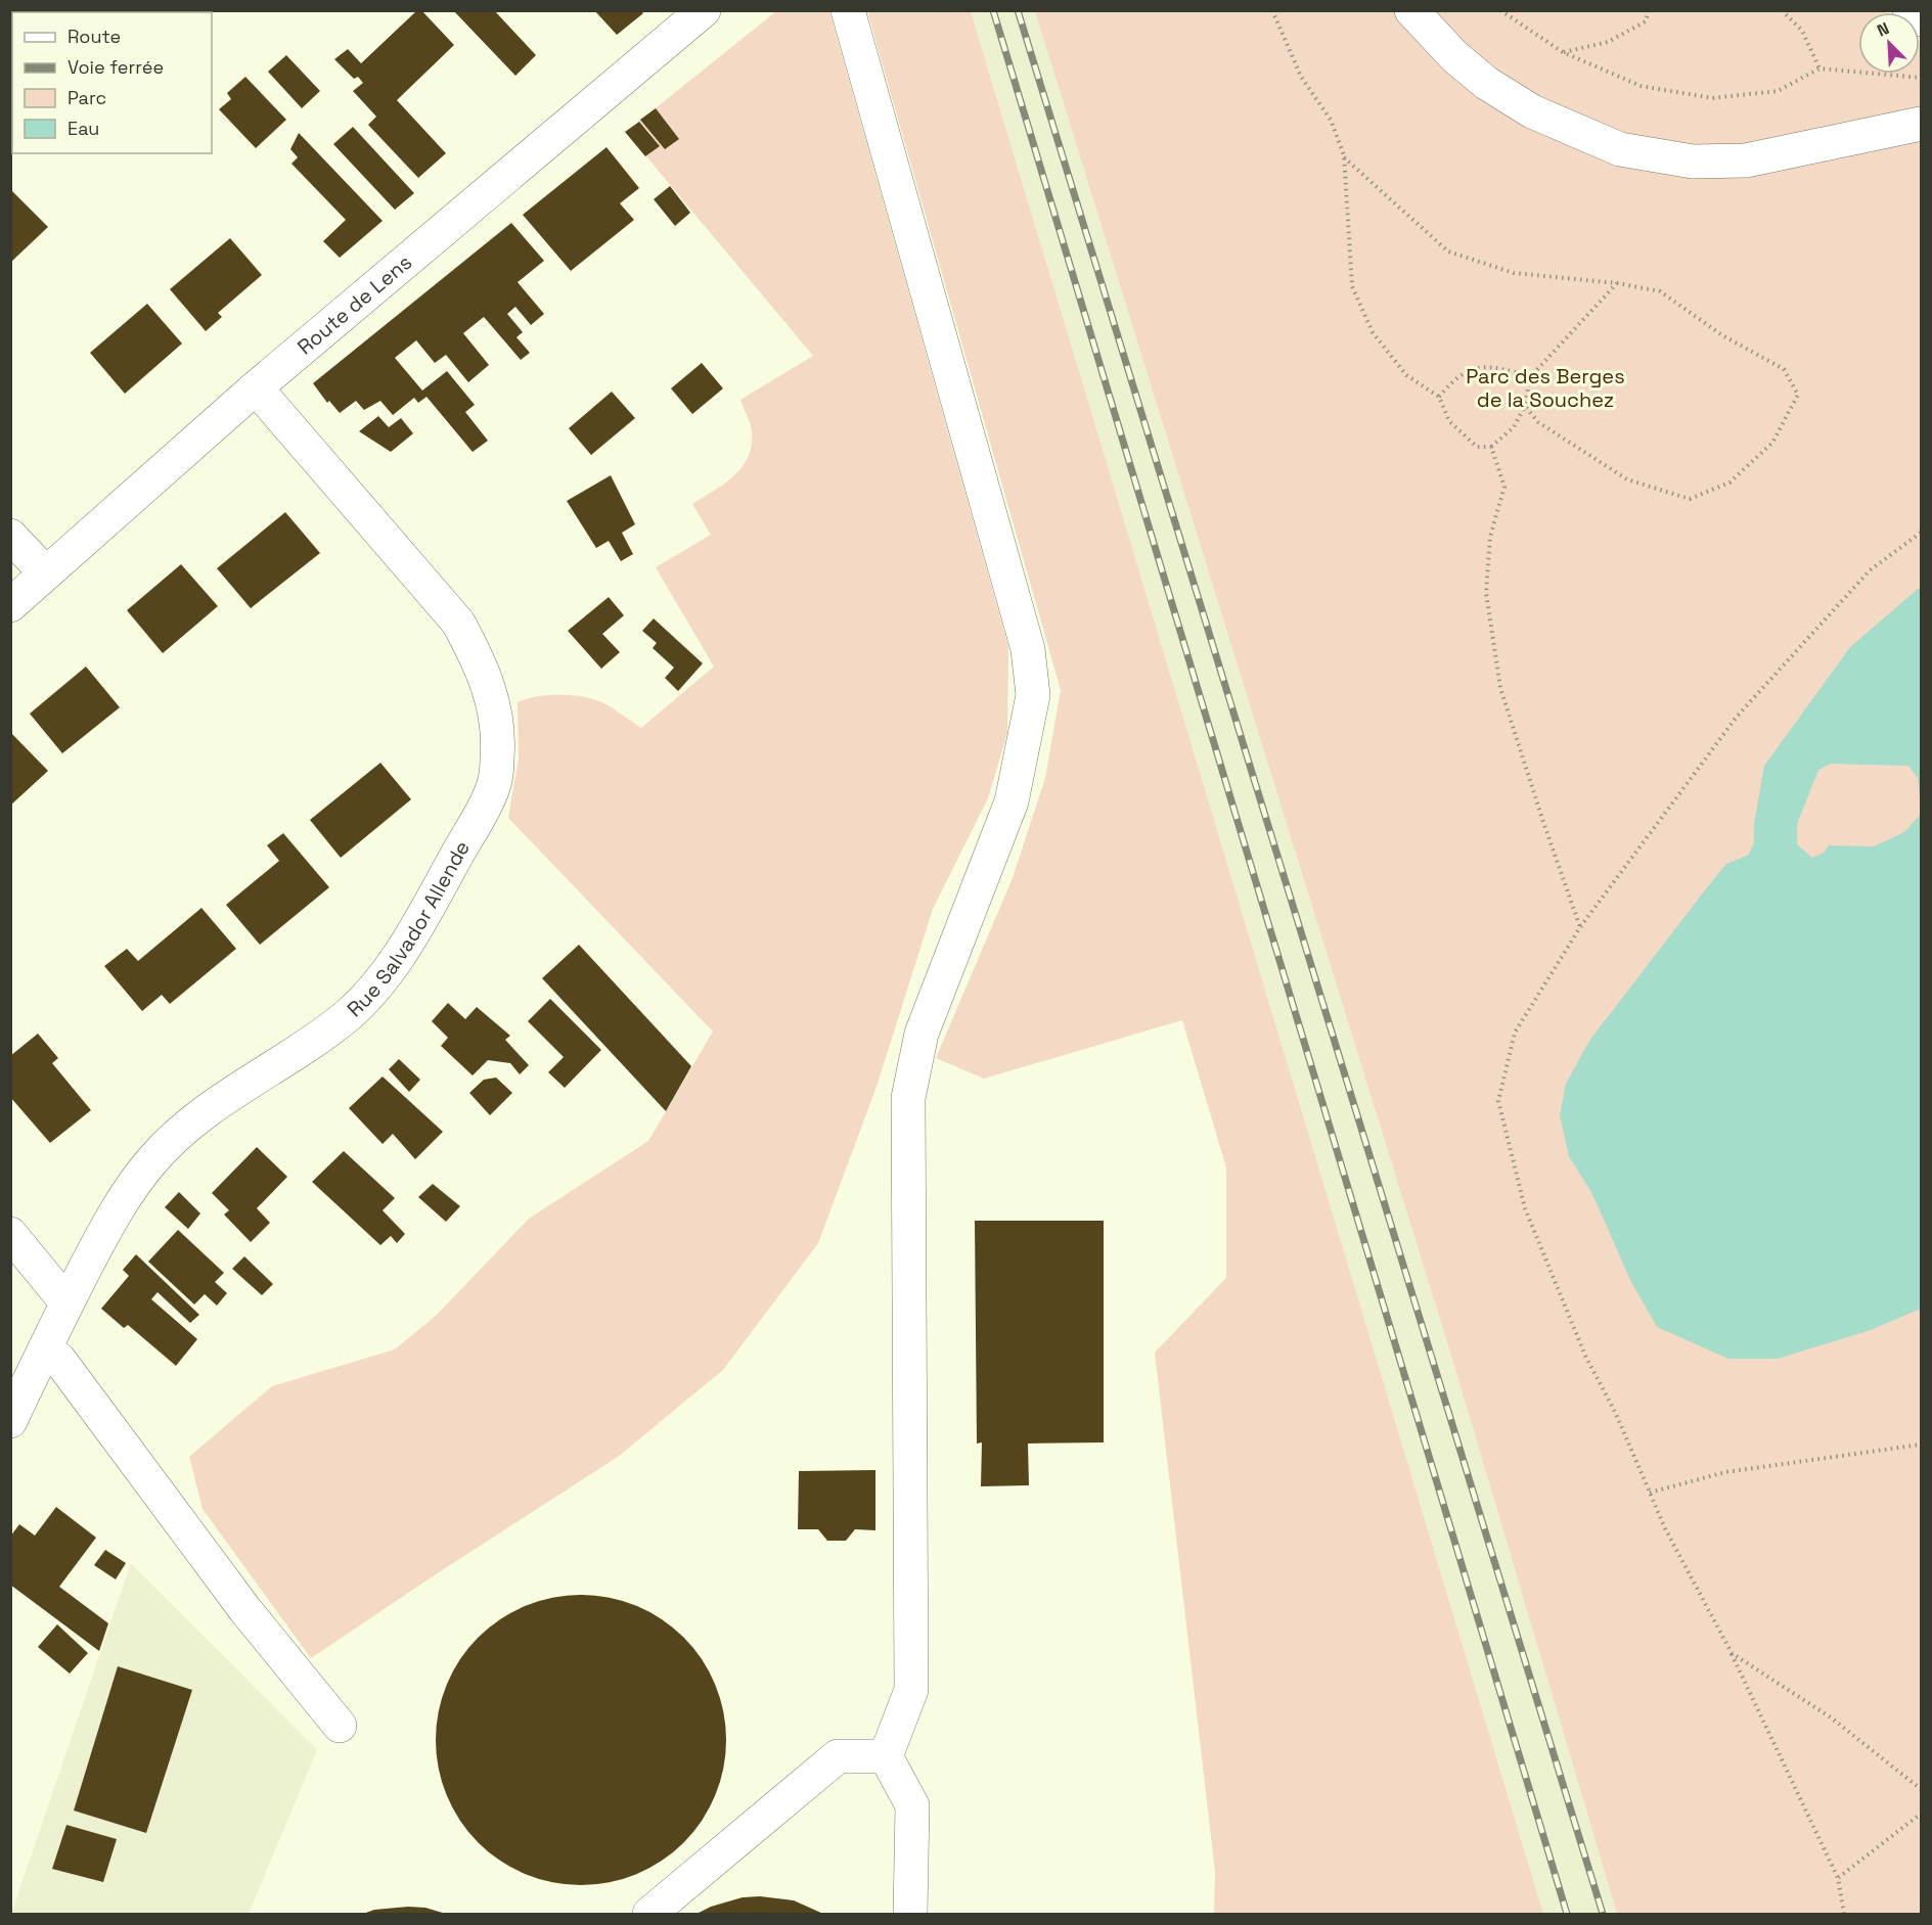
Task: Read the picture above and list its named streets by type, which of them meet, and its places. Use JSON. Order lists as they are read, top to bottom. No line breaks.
{"streets":{"street":["Route de Lens","Rue Salvador Allende"]},"crossings":[["Route de Lens","Rue Salvador Allende"]],"parks":["Parc des Berges de la Souchez"],"legend":["Route","Voie ferrée","Parc","Eau"],"north":"top left"}
